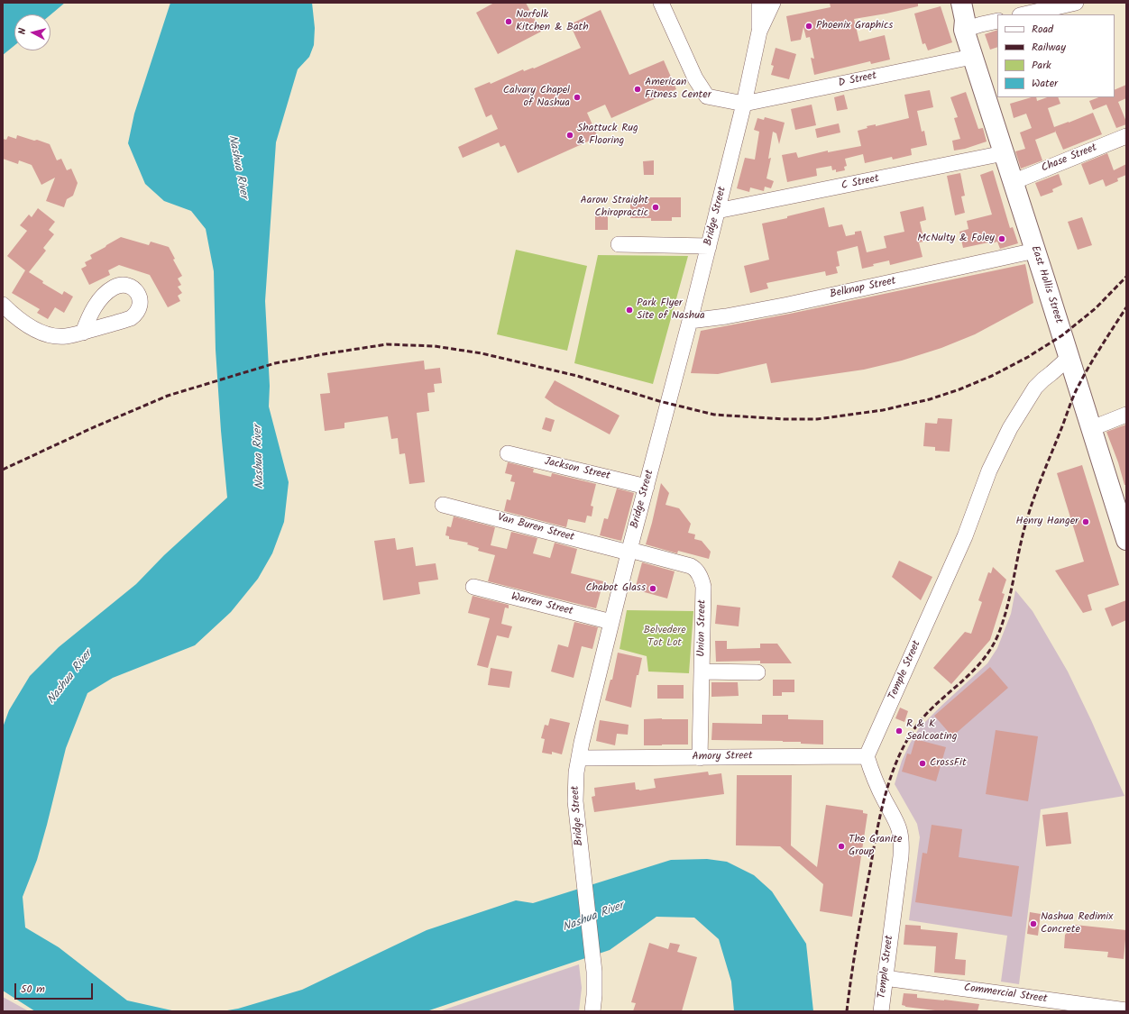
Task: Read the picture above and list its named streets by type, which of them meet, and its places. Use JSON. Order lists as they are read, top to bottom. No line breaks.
{"streets":{"main road":["East Hollis Street"],"street":["D Street","Chase Street","C Street","Bridge Street","Belknap Street","Jackson Street","Van Buren Street","Warren Street","Union Street","Temple Street","Amory Street","Commercial Street"]},"crossings":[["D Street","Bridge Street"],["D Street","East Hollis Street"],["Chase Street","East Hollis Street"],["C Street","Bridge Street"],["C Street","East Hollis Street"],["Bridge Street","Belknap Street"],["Bridge Street","Jackson Street"],["Bridge Street","Van Buren Street"],["Bridge Street","Warren Street"],["Bridge Street","Union Street"],["Bridge Street","Amory Street"],["East Hollis Street","Belknap Street"],["East Hollis Street","Temple Street"],["Van Buren Street","Union Street"],["Union Street","Amory Street"],["Temple Street","Amory Street"],["Temple Street","Commercial Street"]],"water":["Nashua River"],"parks":["Belvedere Tot Lot"],"places":["Norfolk Kitchen & Bath","Phoenix Graphics","American Fitness Center","Calvary Chapel of Nashua","Shattuck Rug & Flooring","Aarow Straight Chiropractic","McNulty & Foley","Park Flyer Site of Nashua","Henry Hanger","Chabot Glass","R & K Sealcoating","CrossFit","The Granite Group","Nashua Redimix Concrete"],"legend":["Road","Railway","Park","Water"],"scale_bar":"50 m","north":"left"}
